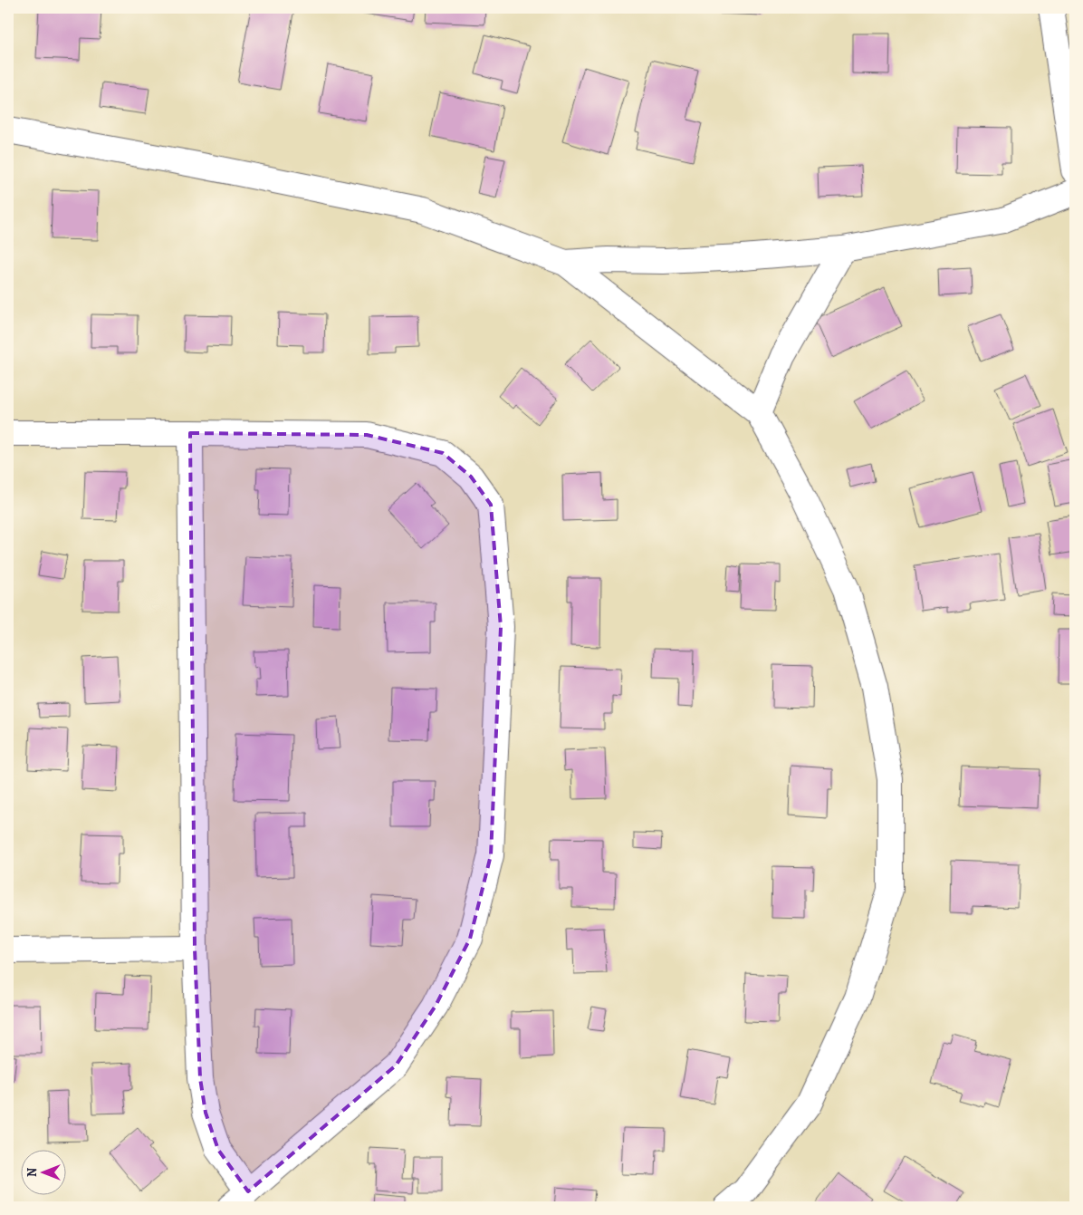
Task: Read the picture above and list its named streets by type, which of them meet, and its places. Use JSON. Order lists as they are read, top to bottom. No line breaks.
{"north":"left"}
